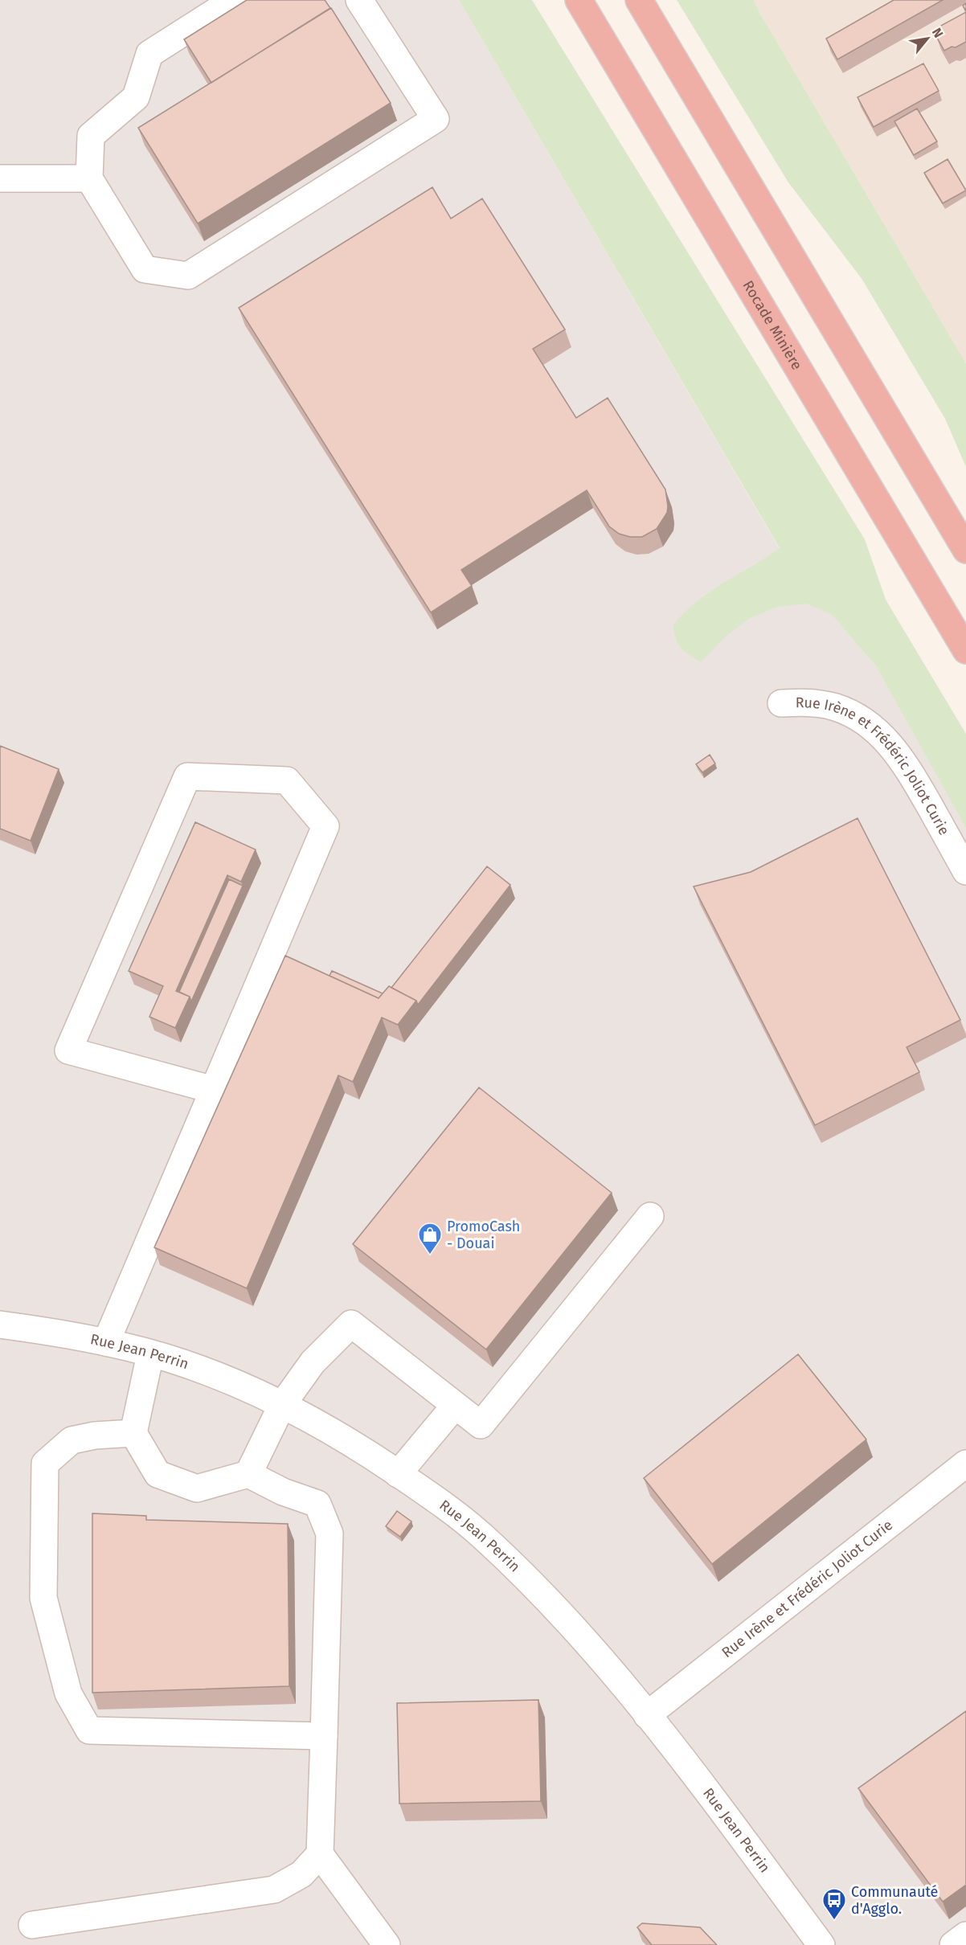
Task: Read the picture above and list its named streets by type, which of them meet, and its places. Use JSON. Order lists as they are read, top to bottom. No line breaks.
{"streets":{"highway":["Rocade Minière"],"street":["Rue Irène et Frédéric Joliot Curie","Rue Jean Perrin"]},"crossings":[["Rue Irène et Frédéric Joliot Curie","Rue Jean Perrin"]],"places":{"shop":["PromoCash - Douai"],"bus stop":["Communauté d'Agglo."]},"north":"top right"}
